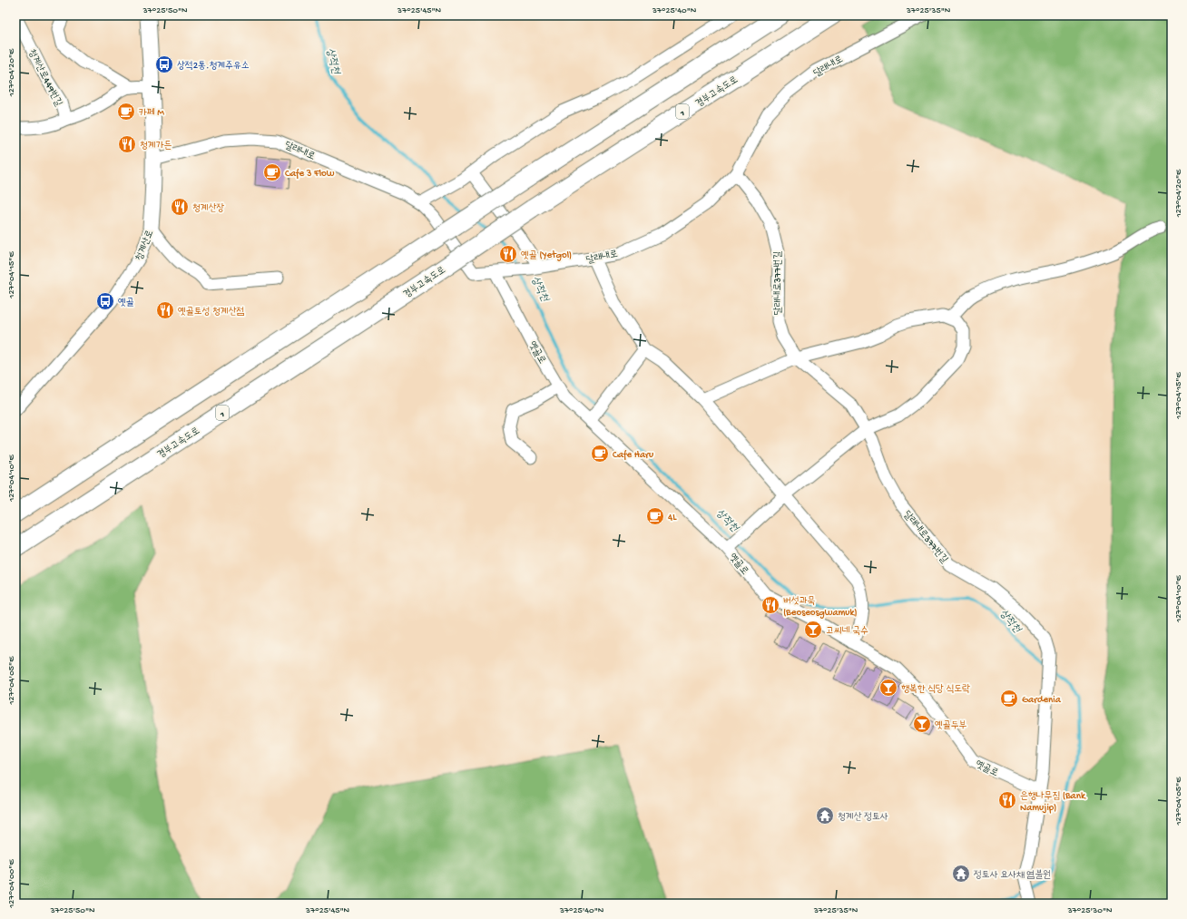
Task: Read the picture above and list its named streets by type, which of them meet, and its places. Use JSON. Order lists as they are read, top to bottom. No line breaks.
{"streets":{"highway":["경부고속도로","1"],"main road":["청계산로"],"street":["달래내로","청계산로449번길","달래내로377번길","옛골로"]},"crossings":[["달래내로","청계산로"],["달래내로","달래내로377번길"],["달래내로","옛골로"],["청계산로449번길","청계산로"],["달래내로377번길","옛골로"]],"water":["상적천"],"places":{"bus stop":["상적2통.청계주유소","옛골"],"cafe":["카페 M","Cafe 3 Flow","Cafe Haru","4L","Gardenia"],"restaurant":["청계가든","청계산장","옛골 (Yetgol)","옛골토성 청계산점","버섯과묵 (Beoseosgwamuk)","은행나무집 (Bank Namujip)"],"bar":["고씨네 국수","행복한 식당 식도락","옛골두부"],"temple":["청계산 정토사","정토사 요사채 염불원"]},"coordinates":["37°25'50\"N","37°25'45\"N","37°25'40\"N","37°25'35\"N","127°04'20\"E","127°04'15\"E","127°04'10\"E","127°04'05\"E","127°04'00\"E","37°25'30\"N"]}
